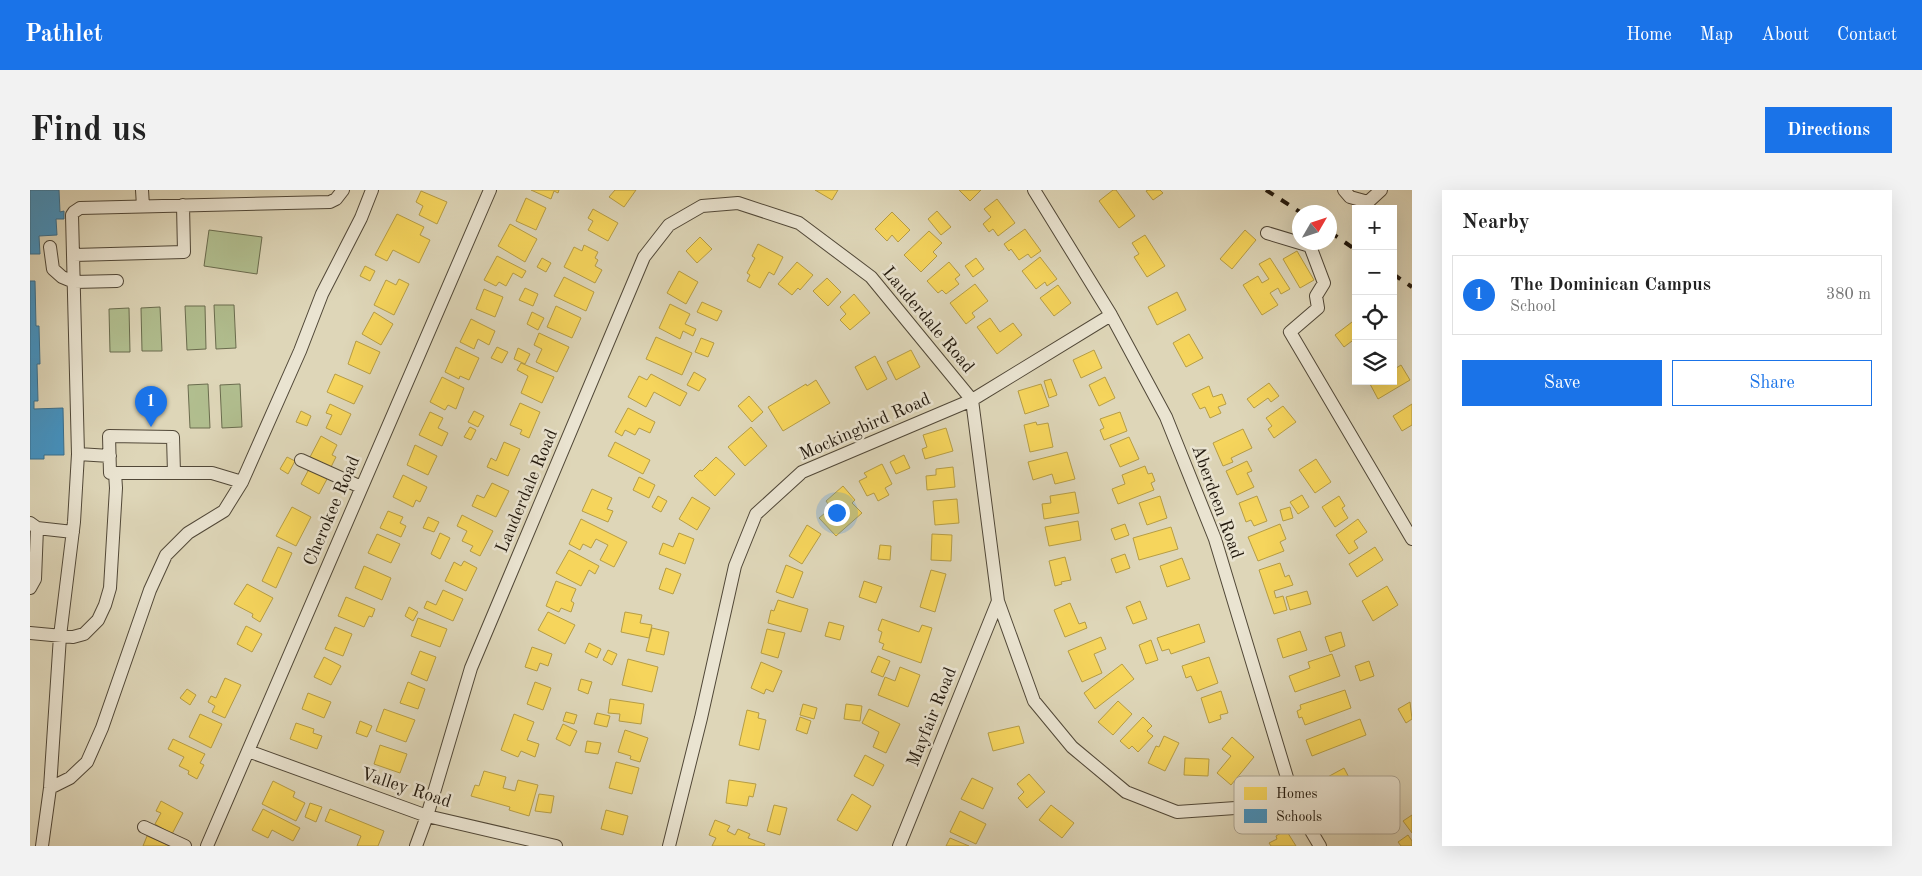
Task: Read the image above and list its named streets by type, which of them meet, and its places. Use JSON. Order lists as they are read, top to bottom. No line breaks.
{"streets":{"street":["Lauderdale Road","Mockingbird Road","Aberdeen Road","Cherokee Road","Mayfair Road","Valley Road"]},"crossings":[["Lauderdale Road","Mockingbird Road"],["Lauderdale Road","Mayfair Road"],["Lauderdale Road","Valley Road"],["Mockingbird Road","Aberdeen Road"],["Cherokee Road","Valley Road"]],"legend":["Homes","Schools"],"north":"top right","page":{"header":"Pathlet","nav":["Home","Map","About","Contact"],"buttons":["Directions",["Save","Share"]],"title":"Find us","heading":"Nearby","map_buttons":["+","−"],"list":[{"mark":"1","name":"The Dominican Campus","note":"School","value":"380 m"}],"pins":"1"}}
